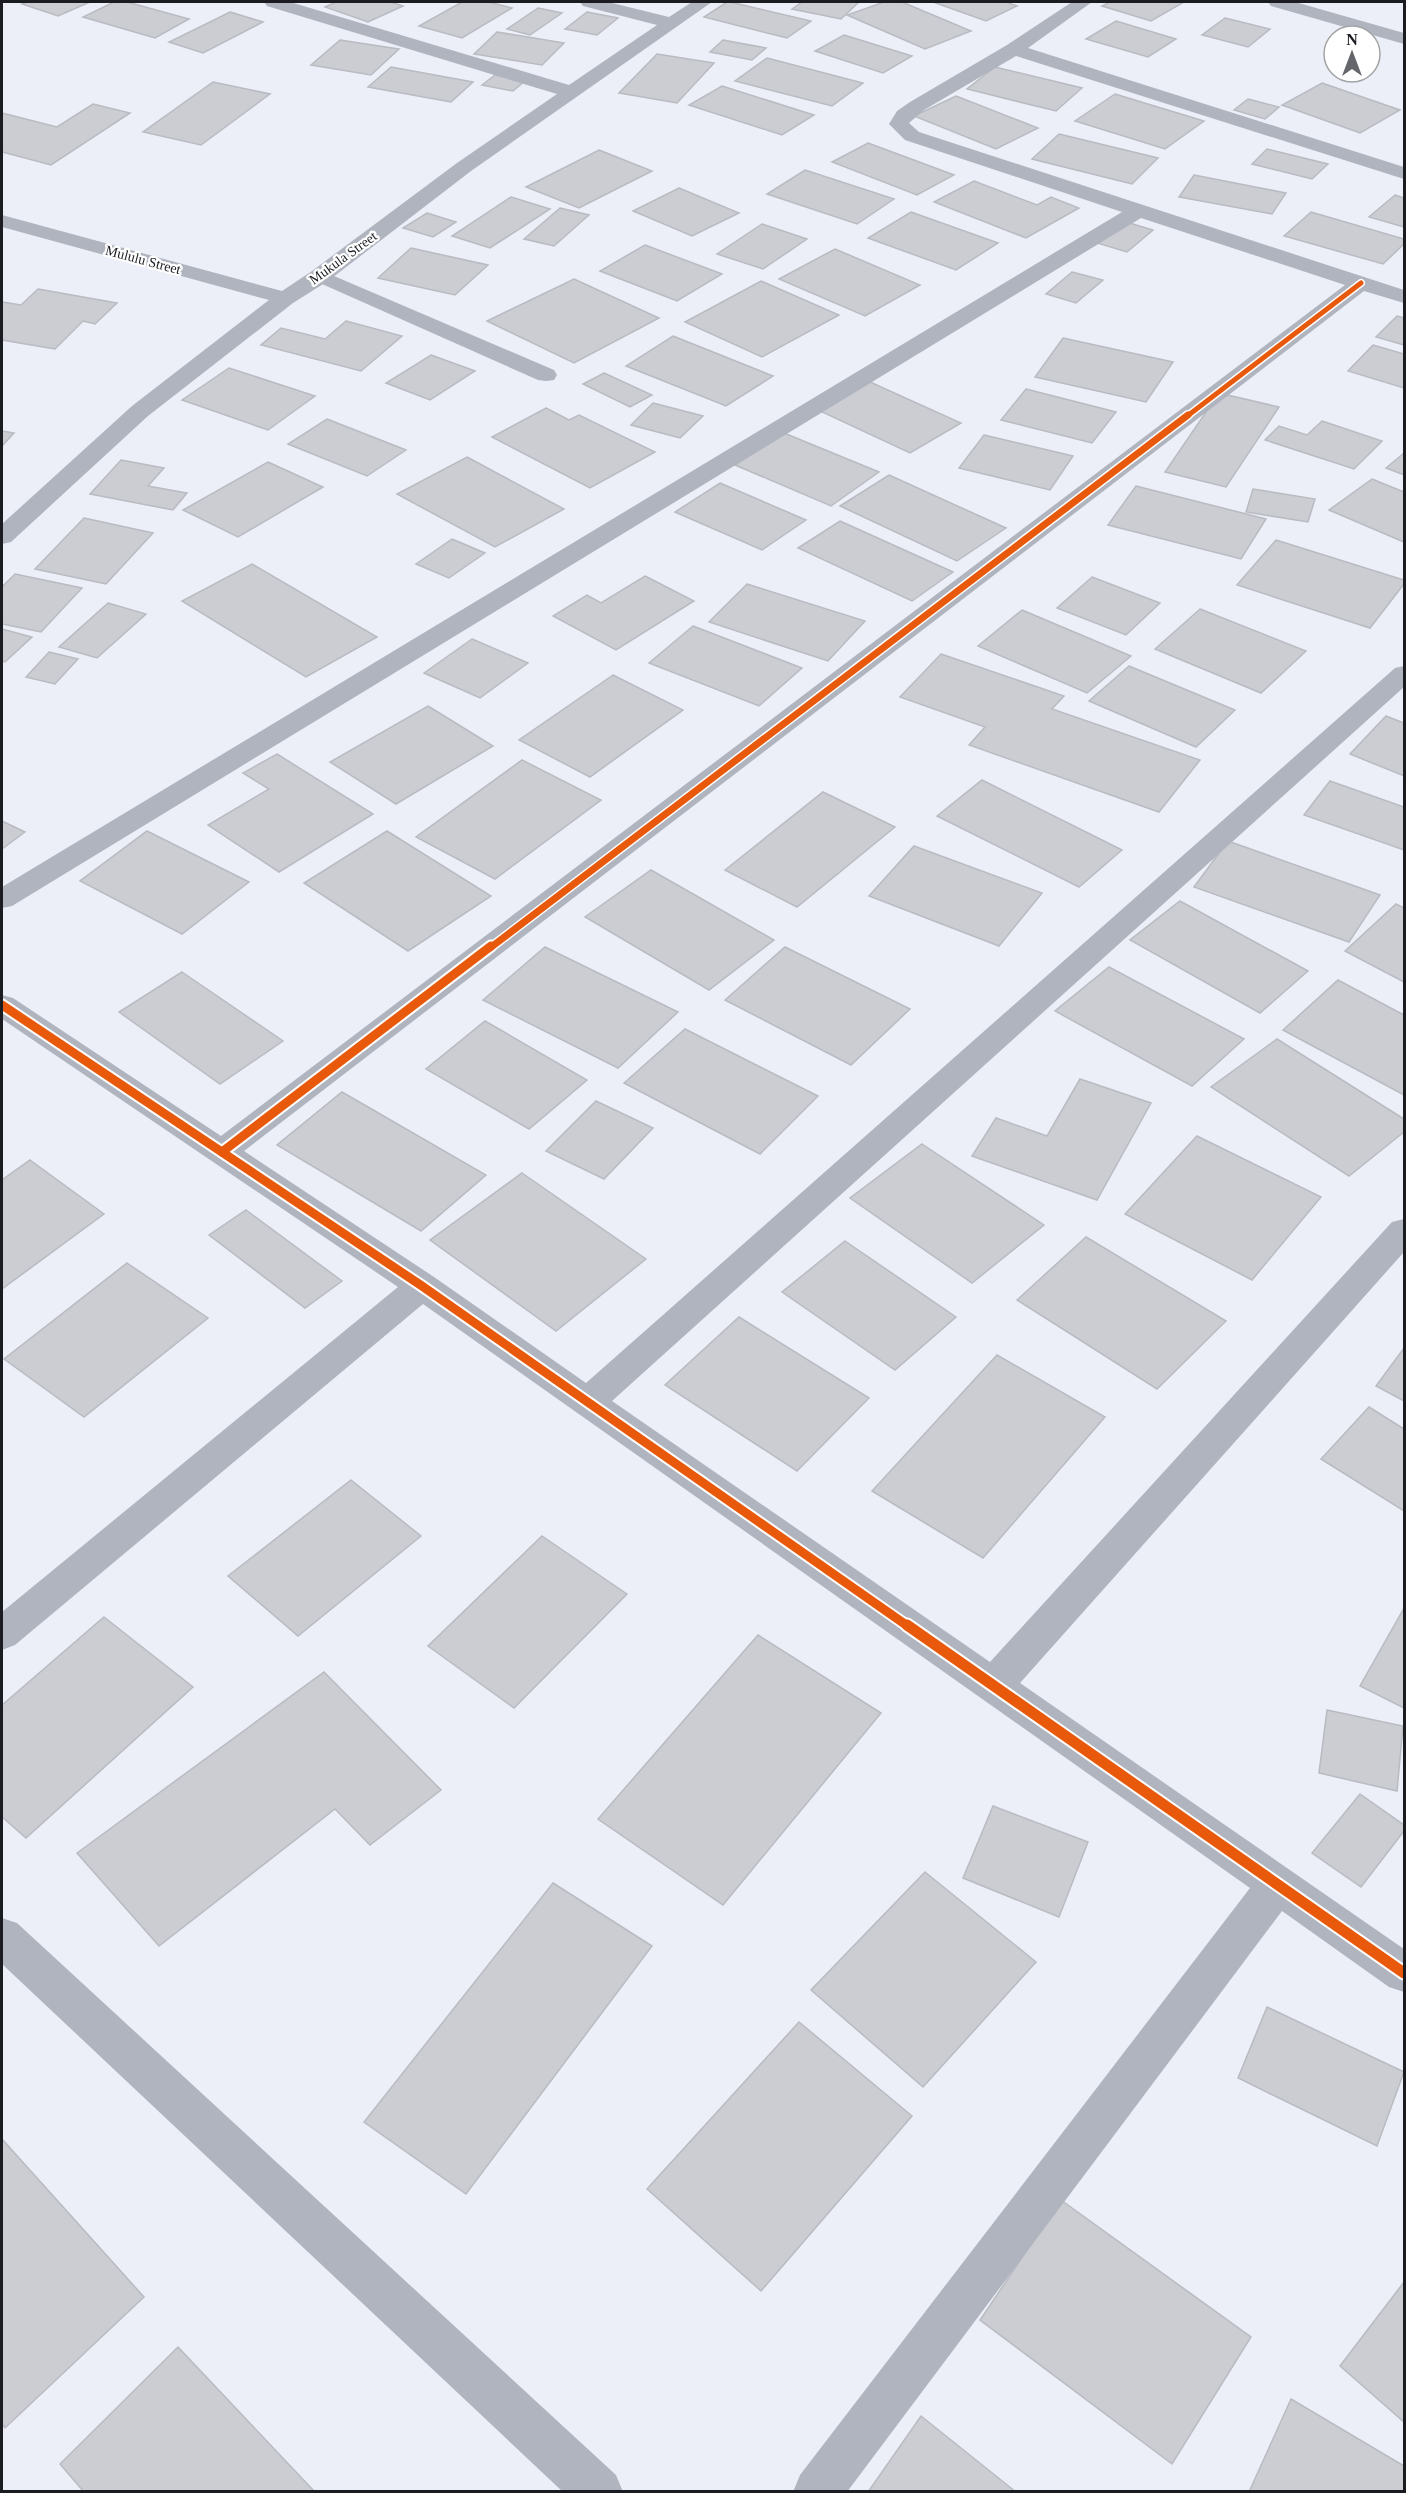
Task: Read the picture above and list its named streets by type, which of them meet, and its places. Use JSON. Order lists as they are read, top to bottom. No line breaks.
{"streets":{"street":["Mukula Street","Mululu Street"]},"crossings":[["Mukula Street","Mululu Street"]],"north":"top"}
